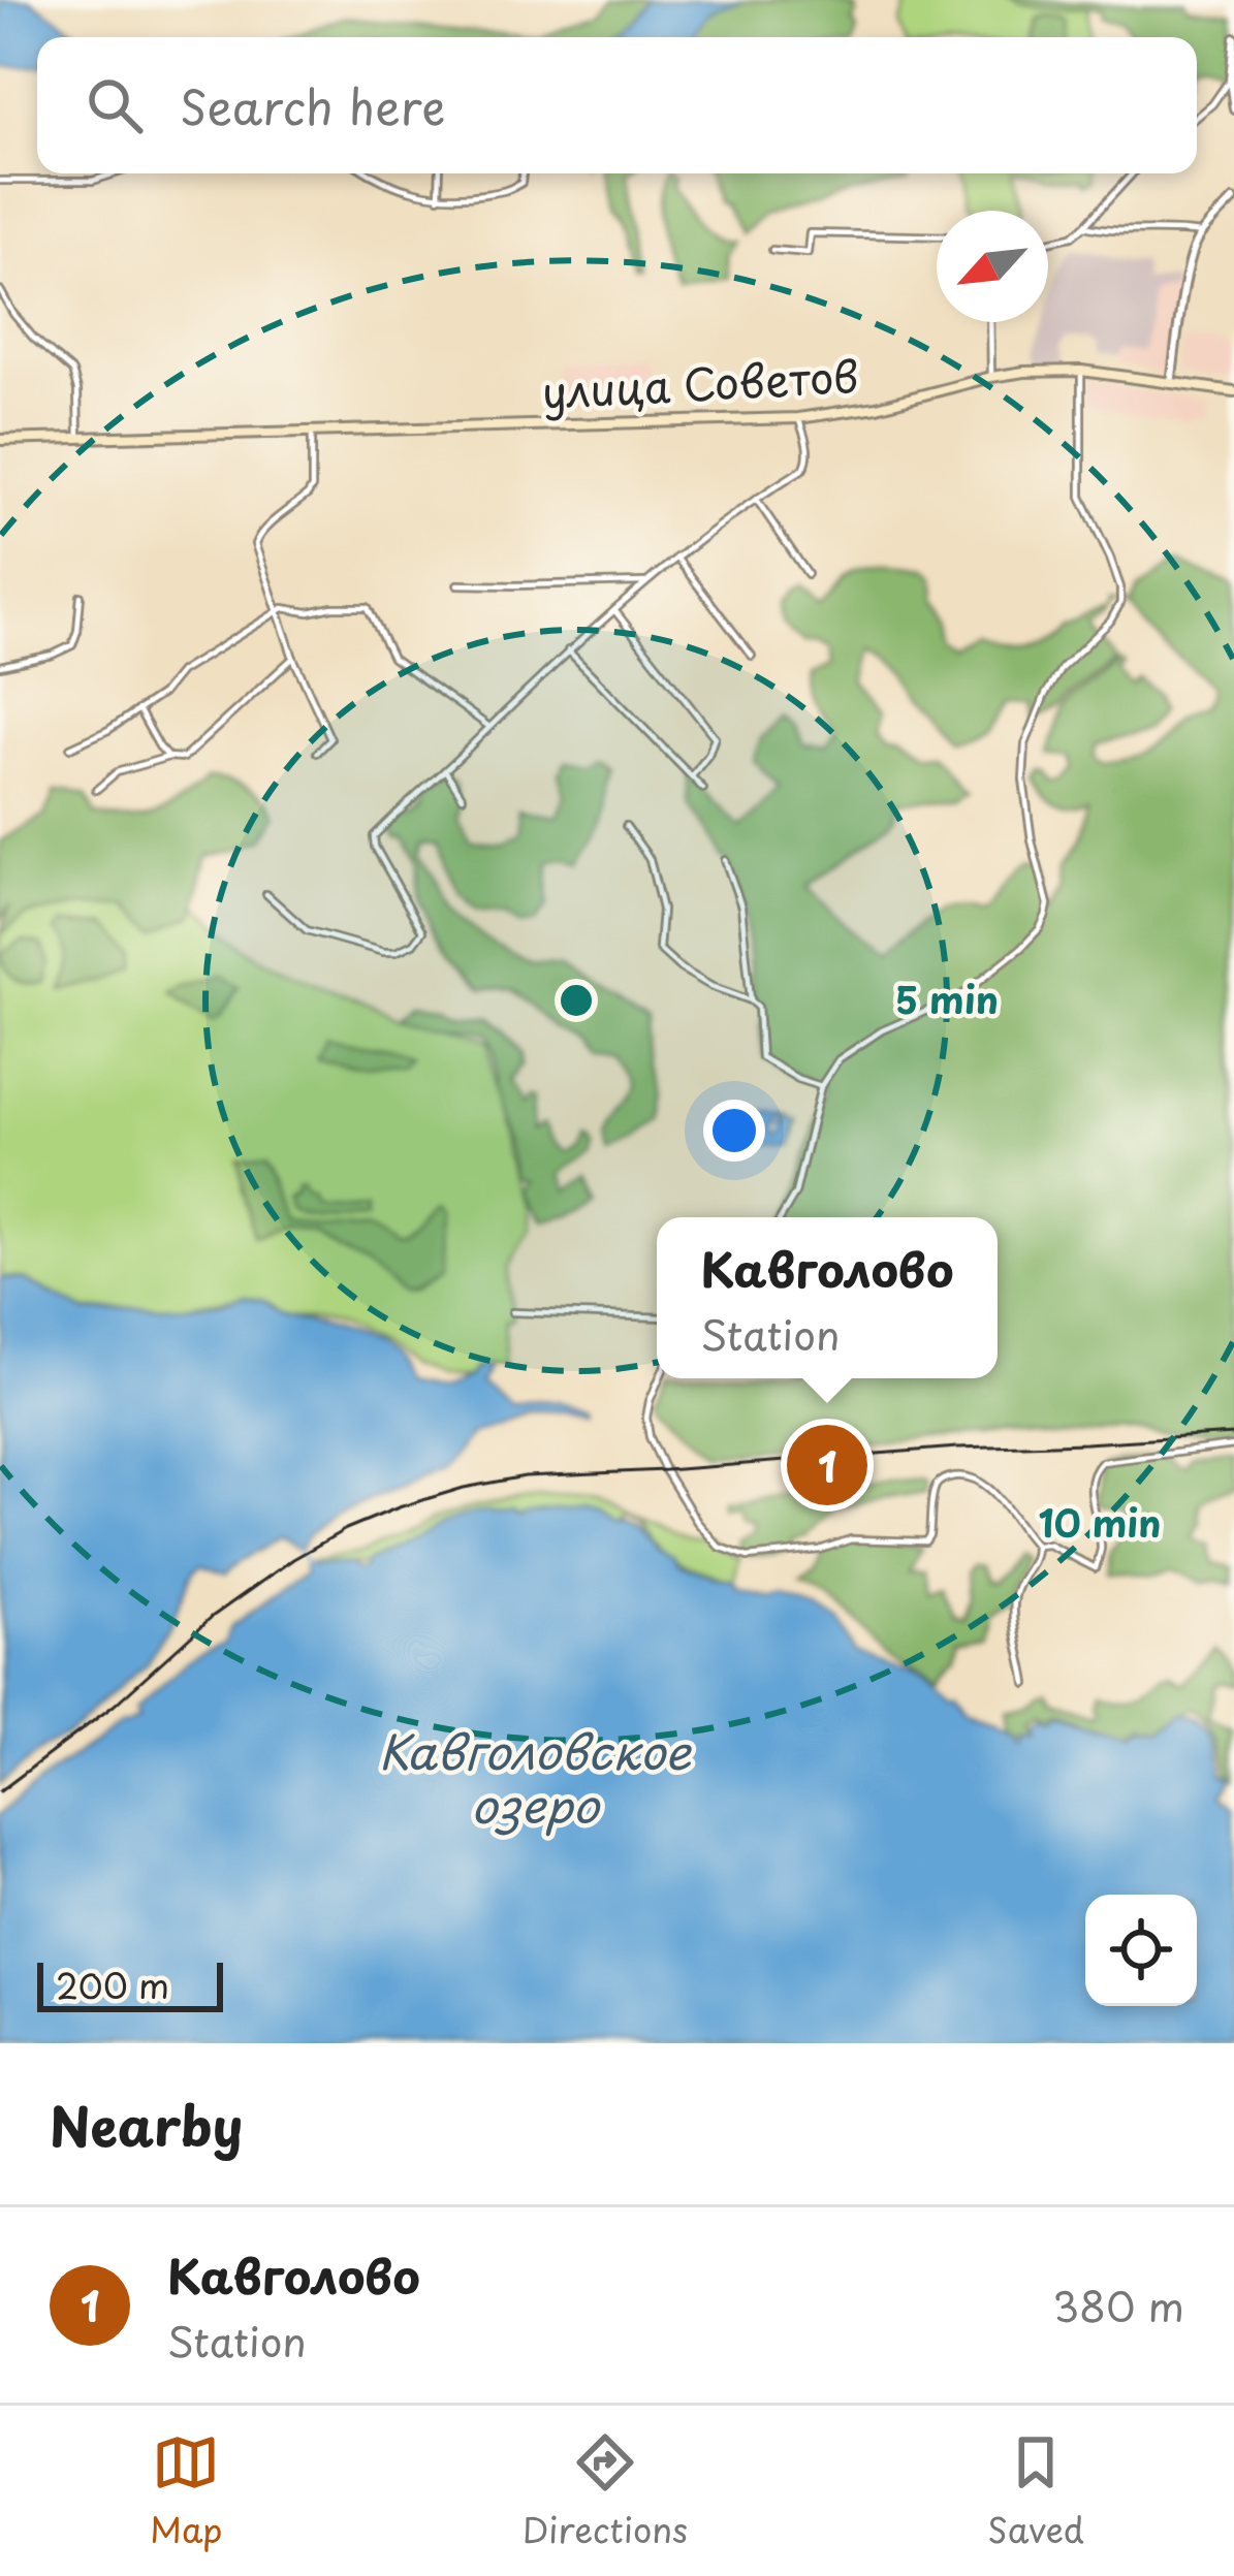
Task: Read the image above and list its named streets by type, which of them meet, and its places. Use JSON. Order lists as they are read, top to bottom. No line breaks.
{"streets":{"main road":["улица Советов"]},"water":["Кавголовское озеро"],"scale_bar":"200 m","north":"bottom left","page":{"search":"Search here","popup":["Кавголово","Station"],"pins":"1","scale":"200 m","heading":"Nearby","list":[{"mark":"1","name":"Кавголово","note":"Station","value":"380 m"}],"nav":["Map","Directions","Saved"]},"rings":["5 min","10 min"]}
